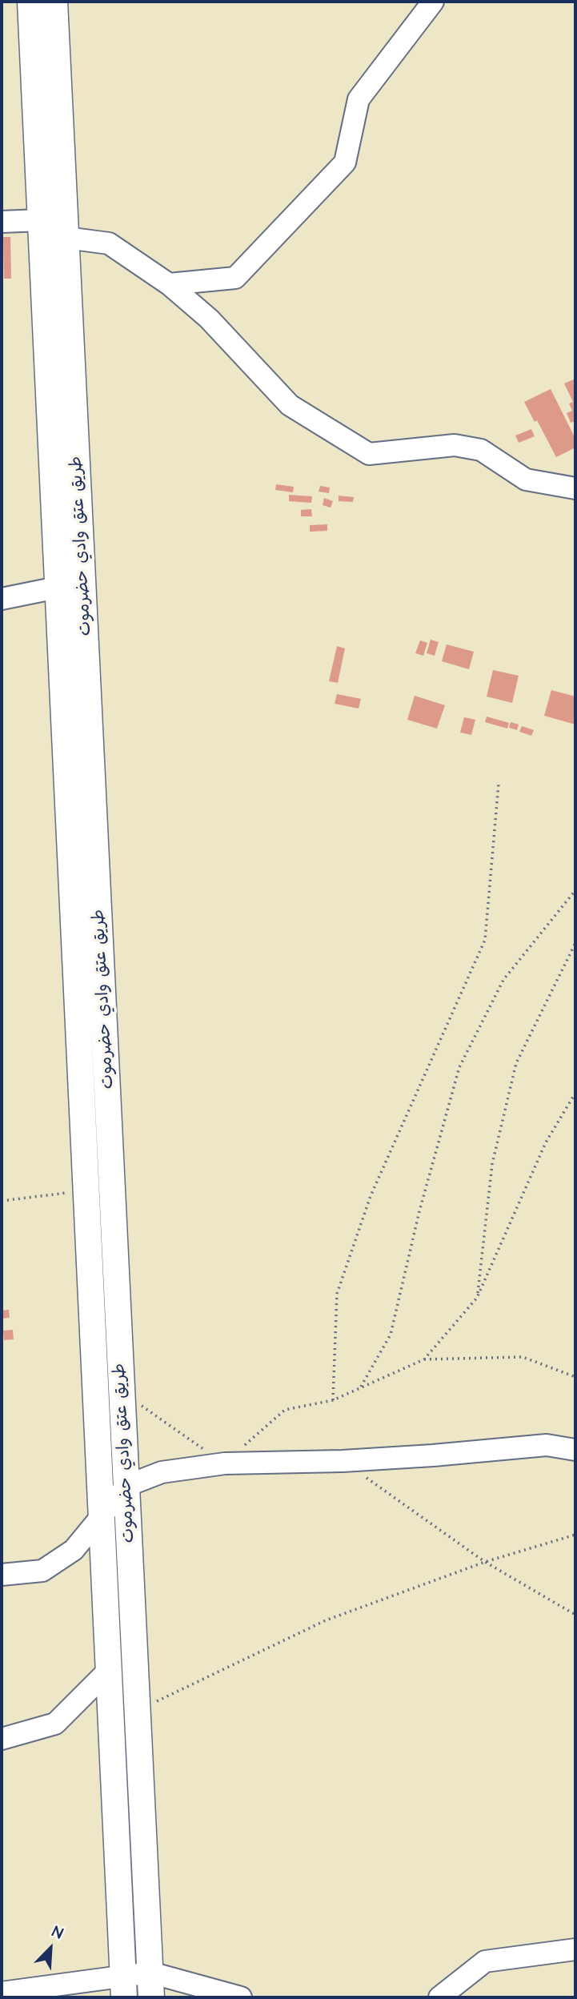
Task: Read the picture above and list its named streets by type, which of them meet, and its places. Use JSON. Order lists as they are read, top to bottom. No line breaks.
{"streets":{"main road":["طريق عتق وادي حضرموت"]},"north":"top right"}
